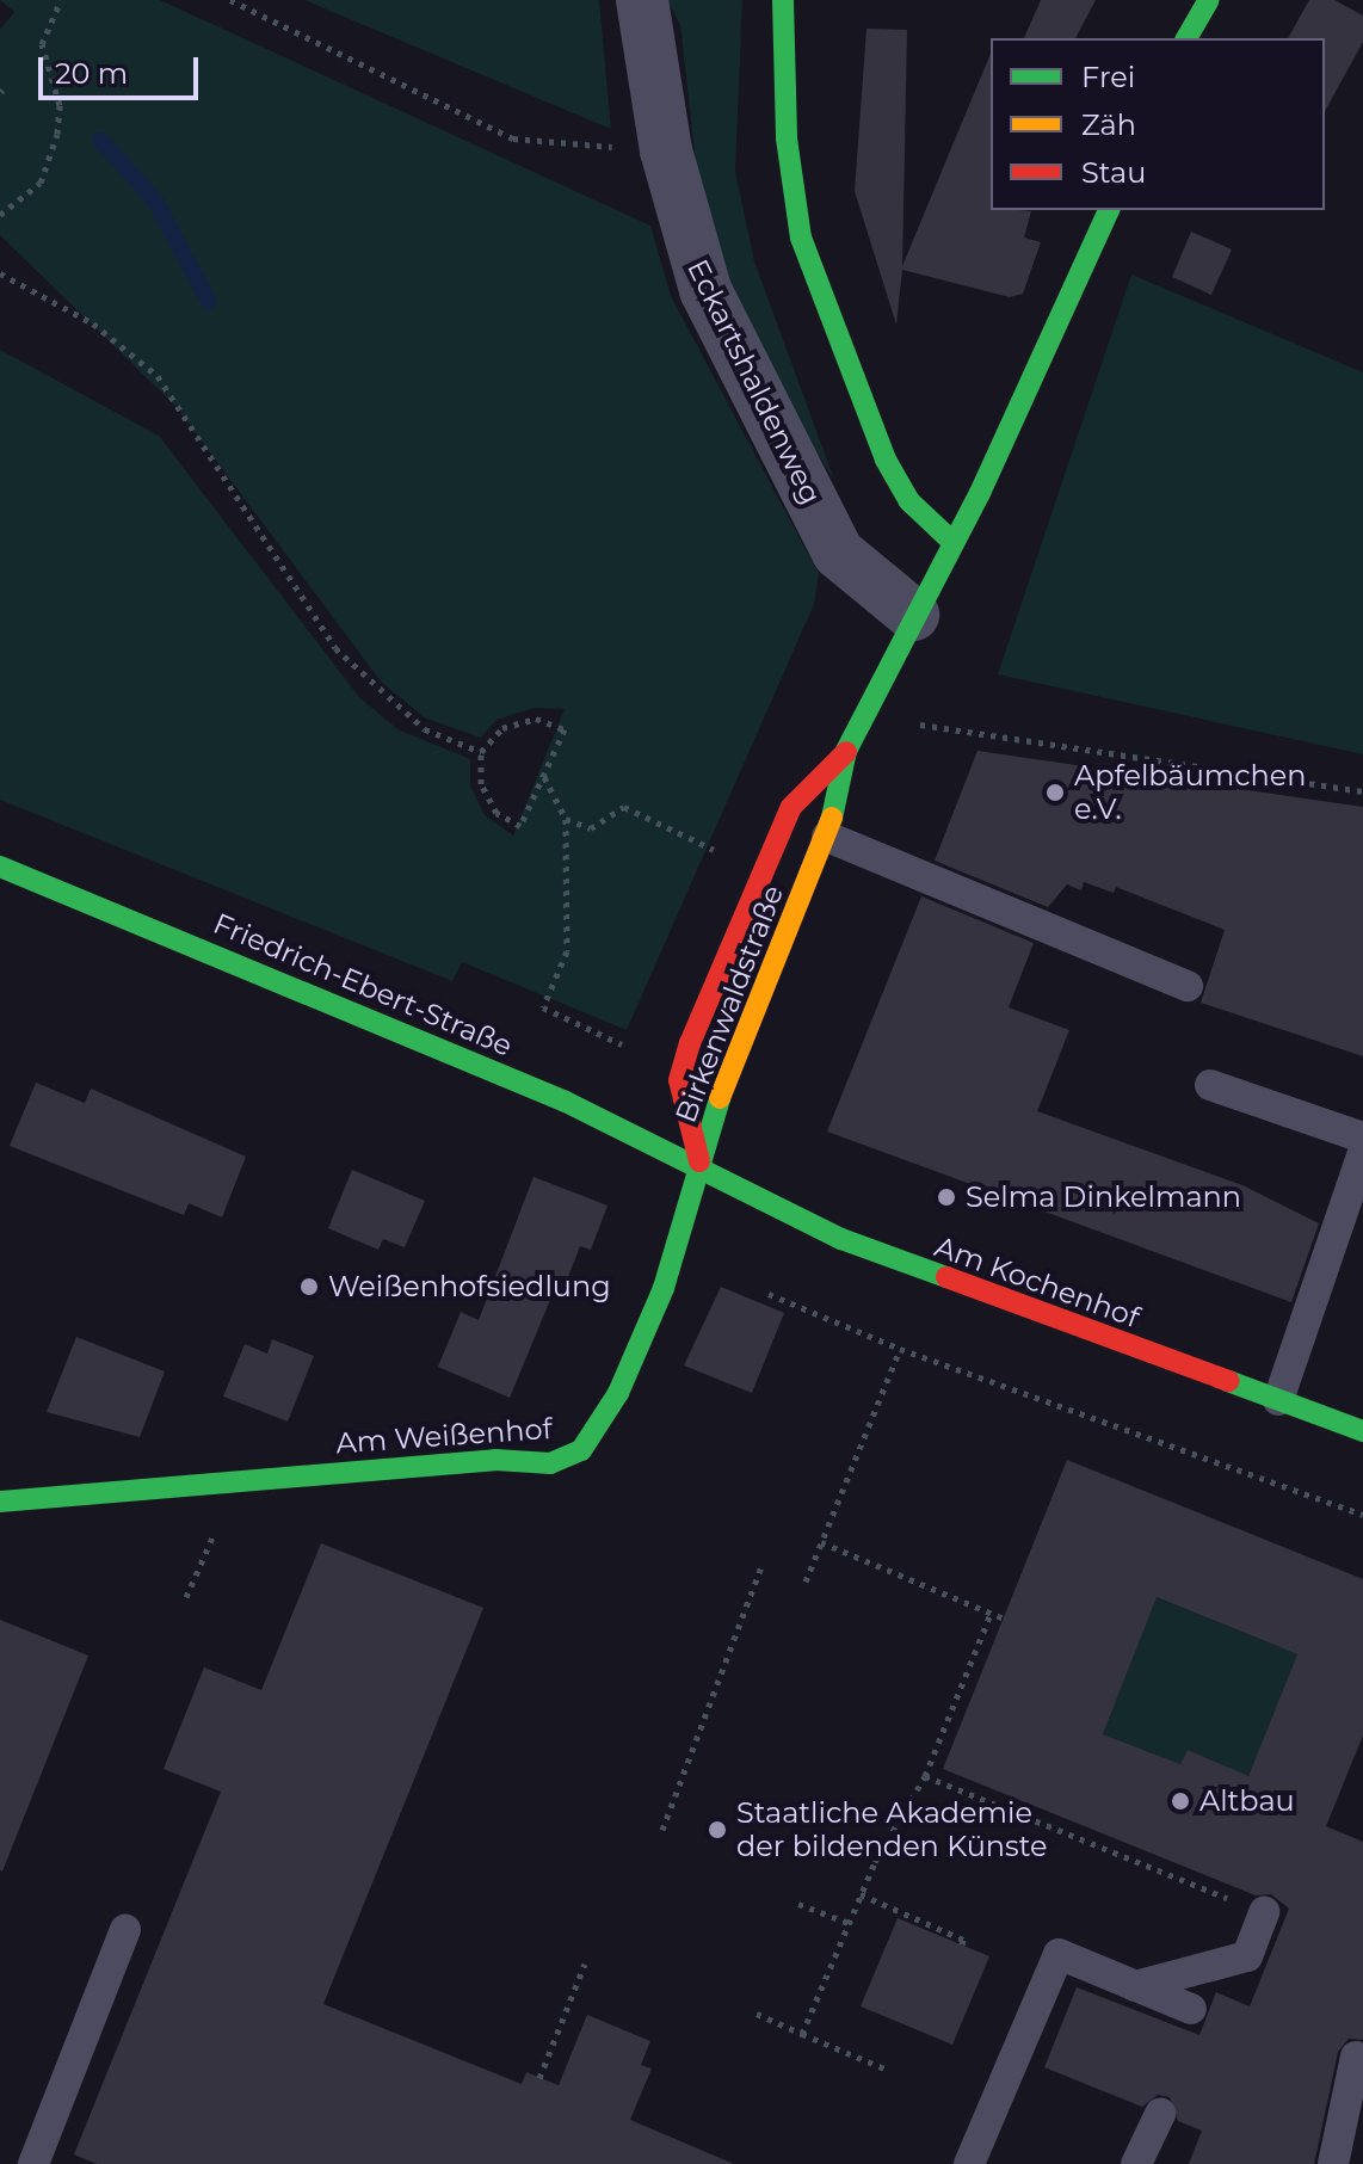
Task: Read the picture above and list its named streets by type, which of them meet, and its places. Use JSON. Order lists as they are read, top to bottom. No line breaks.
{"streets":{"street":["Eckartshaldenweg","Friedrich-Ebert-Straße","Birkenwaldstraße","Am Kochenhof","Am Weißenhof"]},"crossings":[["Eckartshaldenweg","Birkenwaldstraße"],["Friedrich-Ebert-Straße","Birkenwaldstraße"],["Friedrich-Ebert-Straße","Am Kochenhof"],["Friedrich-Ebert-Straße","Am Weißenhof"],["Birkenwaldstraße","Am Kochenhof"],["Birkenwaldstraße","Am Weißenhof"],["Am Kochenhof","Am Weißenhof"]],"places":["Apfelbäumchen e.V.","Selma Dinkelmann","Weißenhofsiedlung","Altbau","Staatliche Akademie der bildenden Künste"],"legend":["Frei","Zäh","Stau"],"scale_bar":"20 m"}
